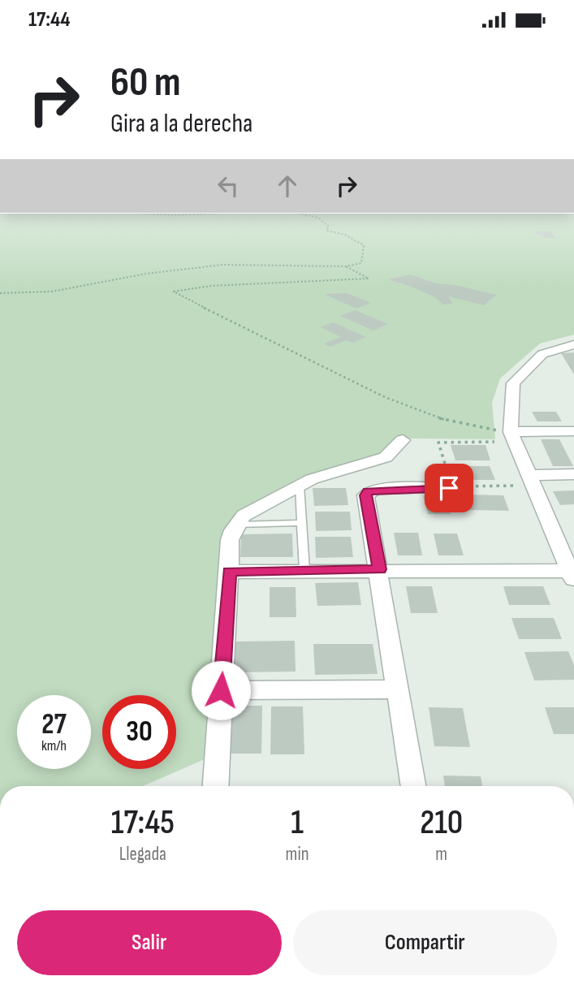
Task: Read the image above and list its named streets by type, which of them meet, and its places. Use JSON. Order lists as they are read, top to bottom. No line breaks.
{"page":{"status":"17:44","turn":["60 m","Gira a la derecha"],"speed":"27 km/h","limit":"30","eta":["17:45","Llegada","1","min","210","m"],"buttons":["Salir","Compartir"]}}
